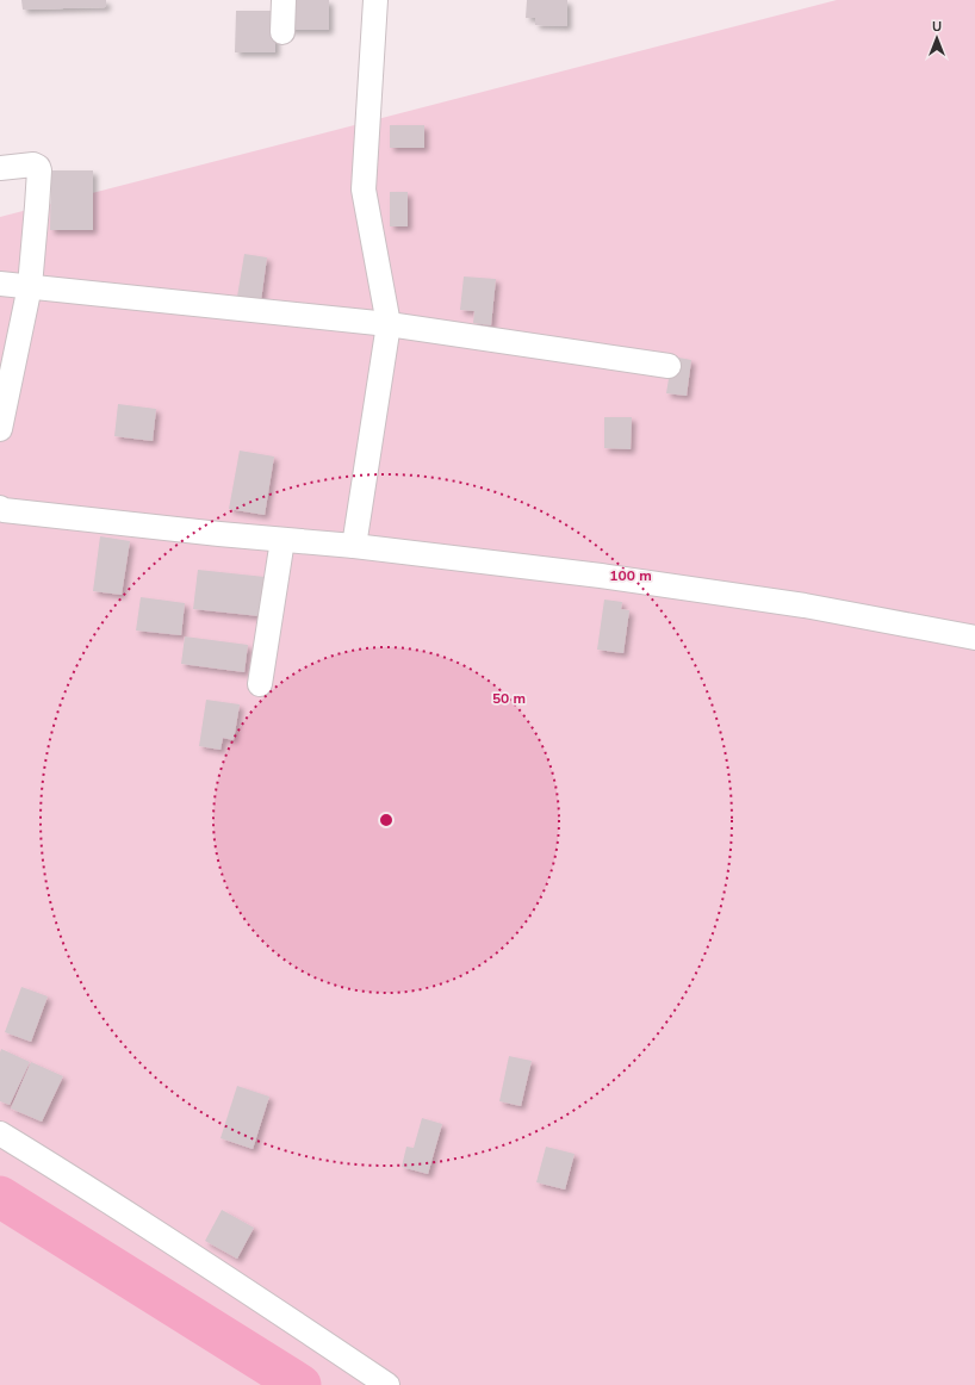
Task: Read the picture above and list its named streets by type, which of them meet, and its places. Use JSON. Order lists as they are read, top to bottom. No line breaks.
{"north":"top","rings":["100 m","50 m"]}
